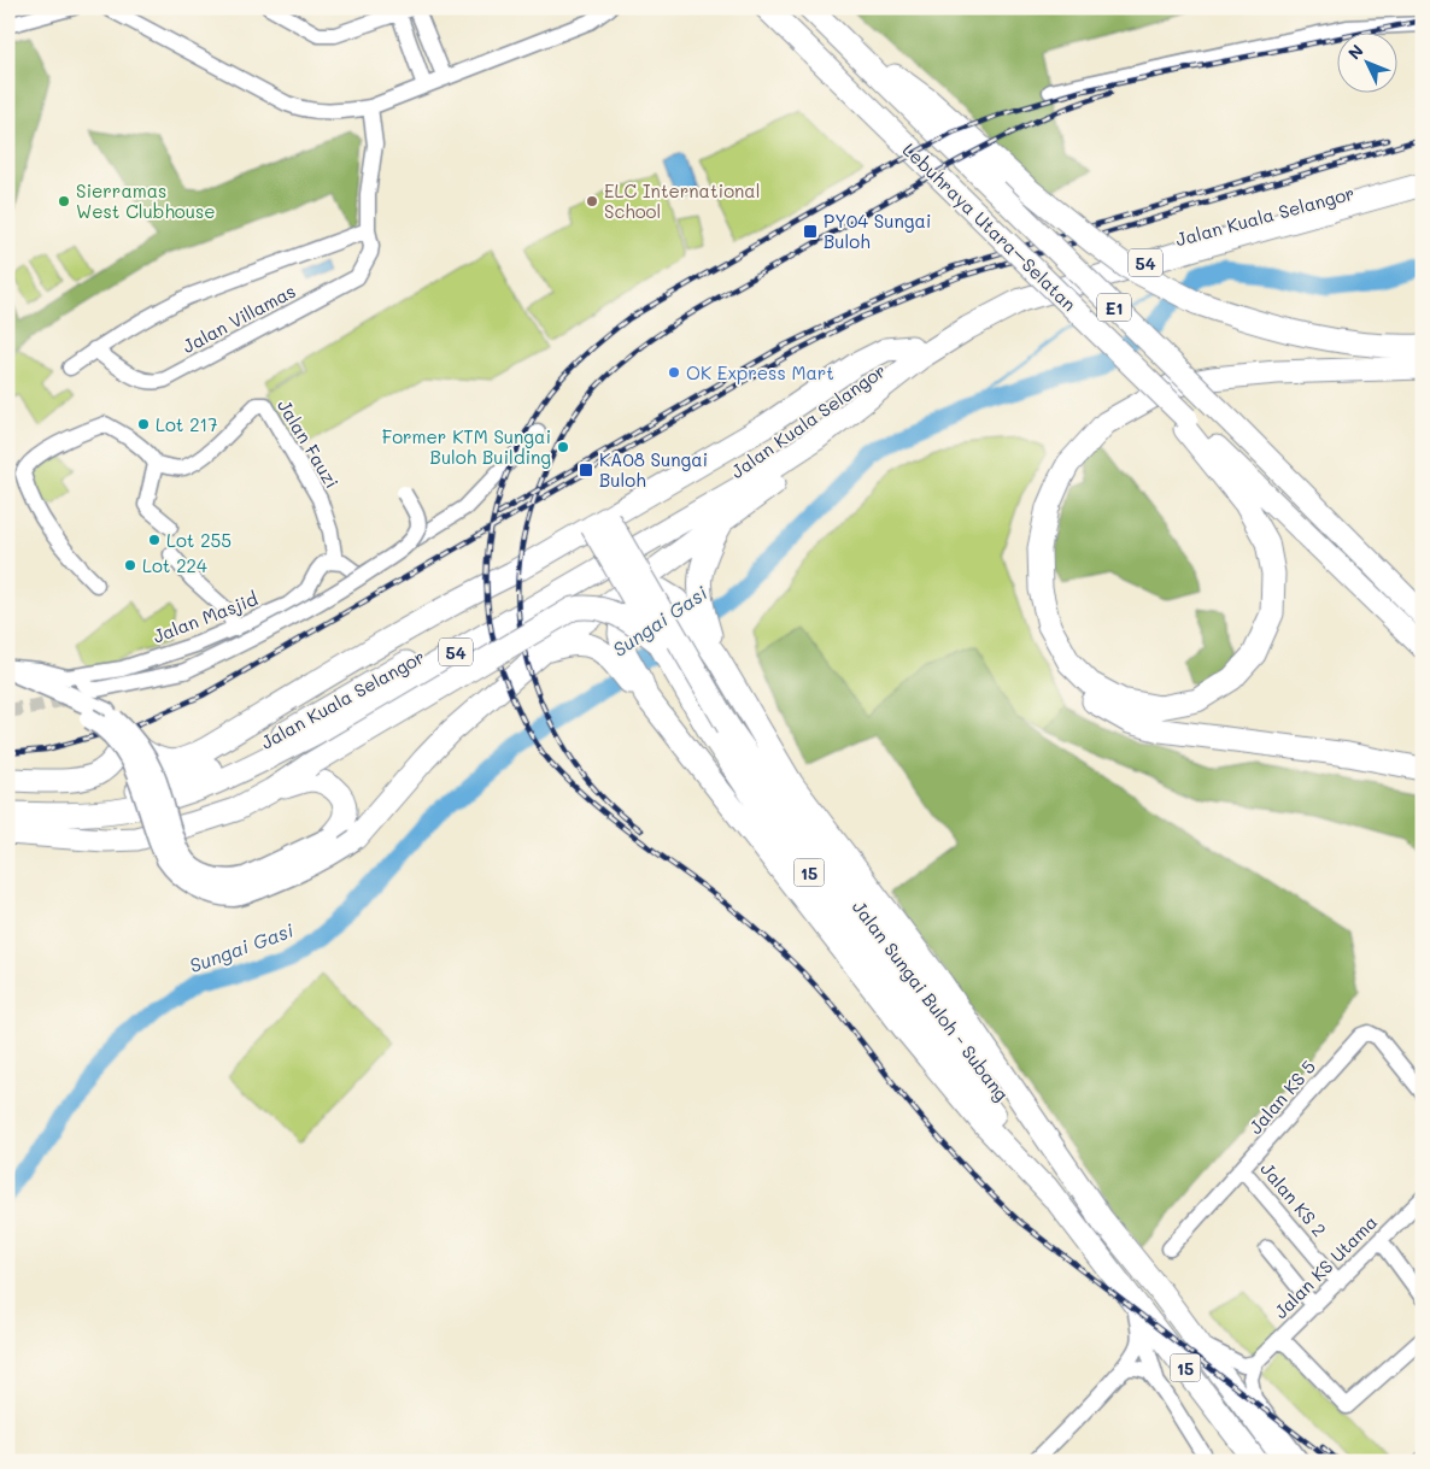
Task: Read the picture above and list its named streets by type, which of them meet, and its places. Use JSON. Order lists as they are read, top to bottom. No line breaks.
{"streets":{"highway":["Jalan Kuala Selangor","Lebuhraya Utara–Selatan","54","E1","15","Jalan Sungai Buloh - Subang"],"street":["Jalan Villamas","Jalan Fauzi","Jalan Masjid","Jalan KS 5","Jalan KS 2","Jalan KS Utama"]},"crossings":[["Jalan Fauzi","Jalan Masjid"],["Jalan KS 5","Jalan KS 2"],["Jalan KS 2","Jalan KS Utama"]],"water":["Sungai Gasi"],"places":{"other":["Sierramas West Clubhouse","ELC International School","OK Express Mart","Lot 217","Former KTM Sungai Buloh Building","Lot 255","Lot 224"],"transit":["PY04 Sungai Buloh","KA08 Sungai Buloh"]},"north":"top left"}
